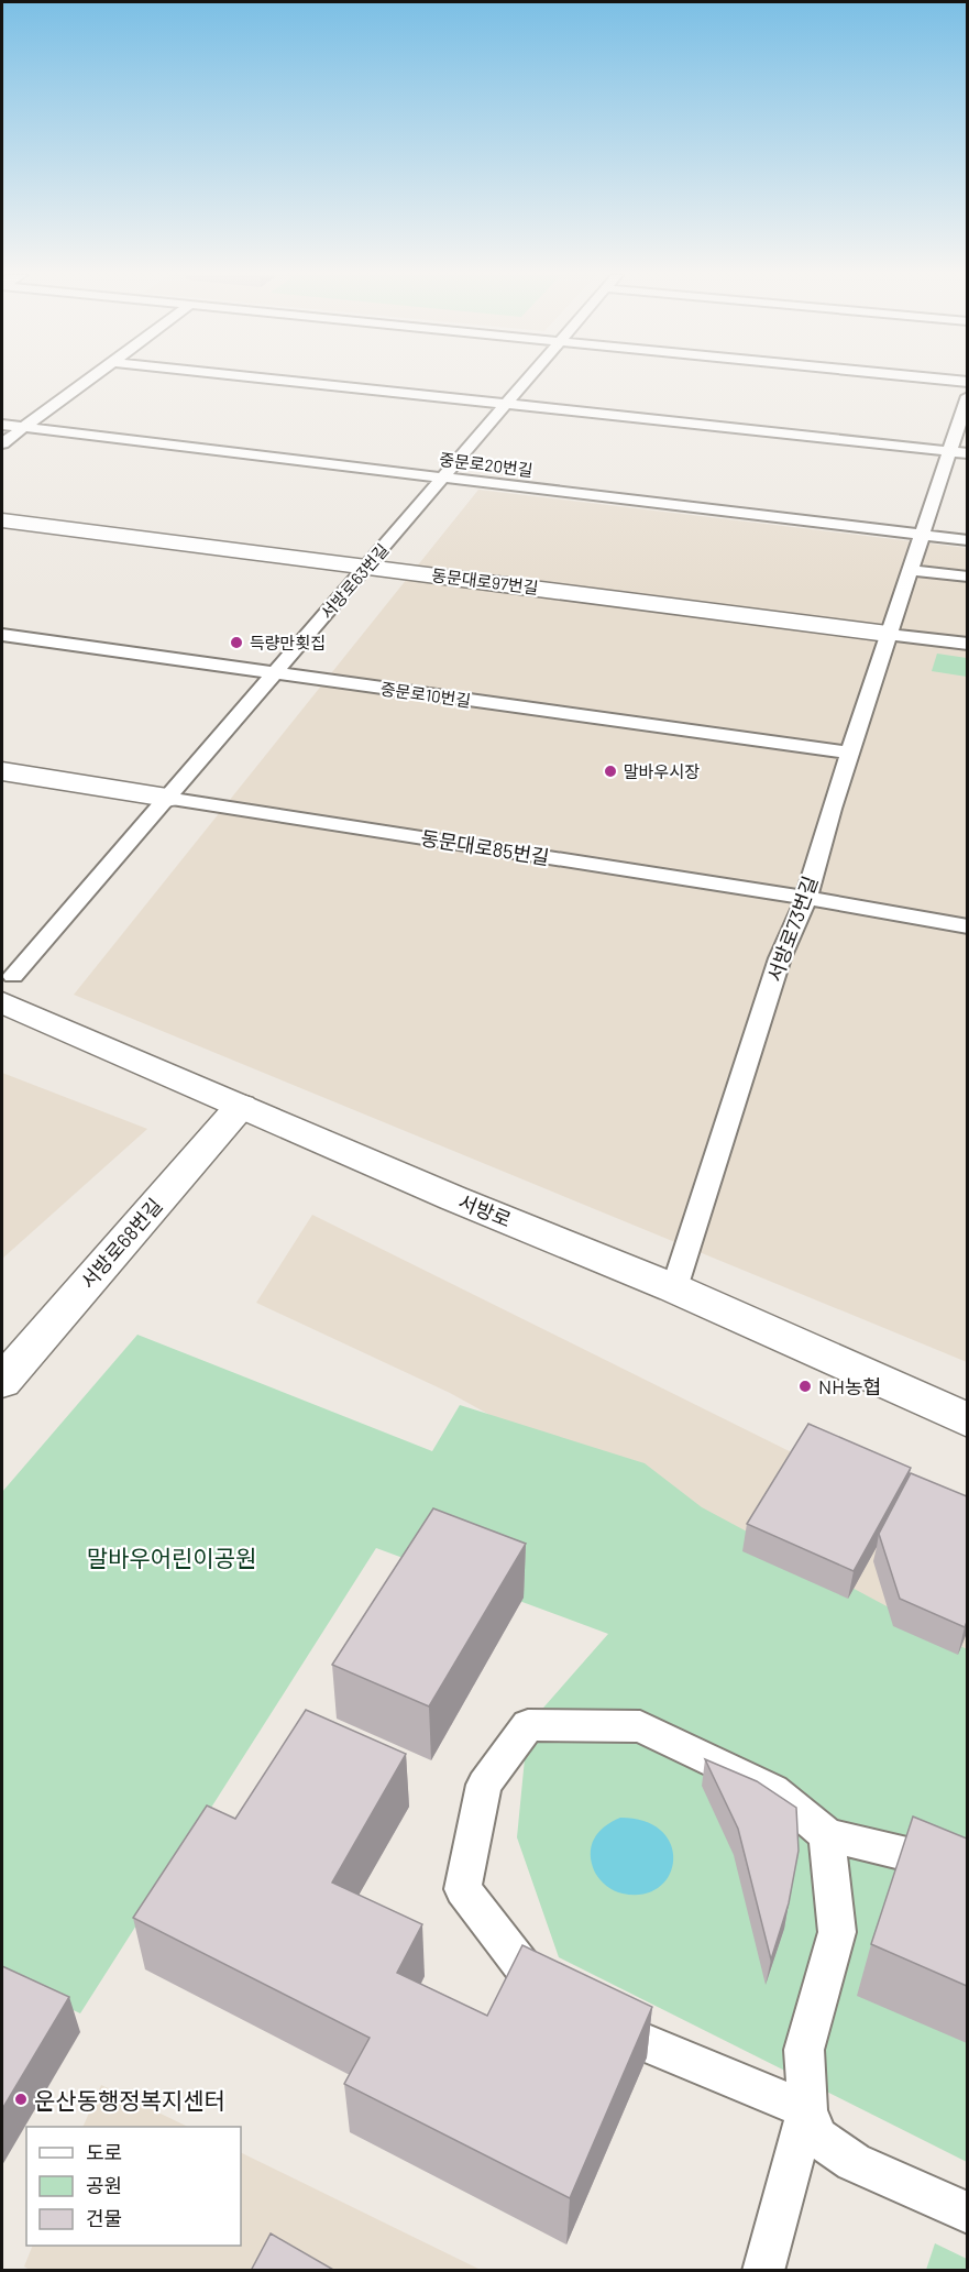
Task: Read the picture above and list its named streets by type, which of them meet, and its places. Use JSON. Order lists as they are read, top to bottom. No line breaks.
{"streets":{"street":["동문대로97번길","동문대로85번길","서방로","서방로68번길"],"lane":["중문로20번길","서방로63번길","중문로10번길","서방로73번길"]},"crossings":[["중문로20번길","서방로63번길"],["중문로20번길","서방로73번길"],["서방로63번길","동문대로97번길"],["서방로63번길","중문로10번길"],["서방로63번길","동문대로85번길"],["서방로63번길","서방로"],["동문대로97번길","서방로73번길"],["중문로10번길","서방로73번길"],["동문대로85번길","서방로73번길"],["서방로73번길","서방로"],["서방로","서방로68번길"]],"parks":["말바우어린이공원"],"places":["득량만횟집","말바우시장","NH농협","운산동행정복지센터"],"legend":["도로","공원","건물"]}
